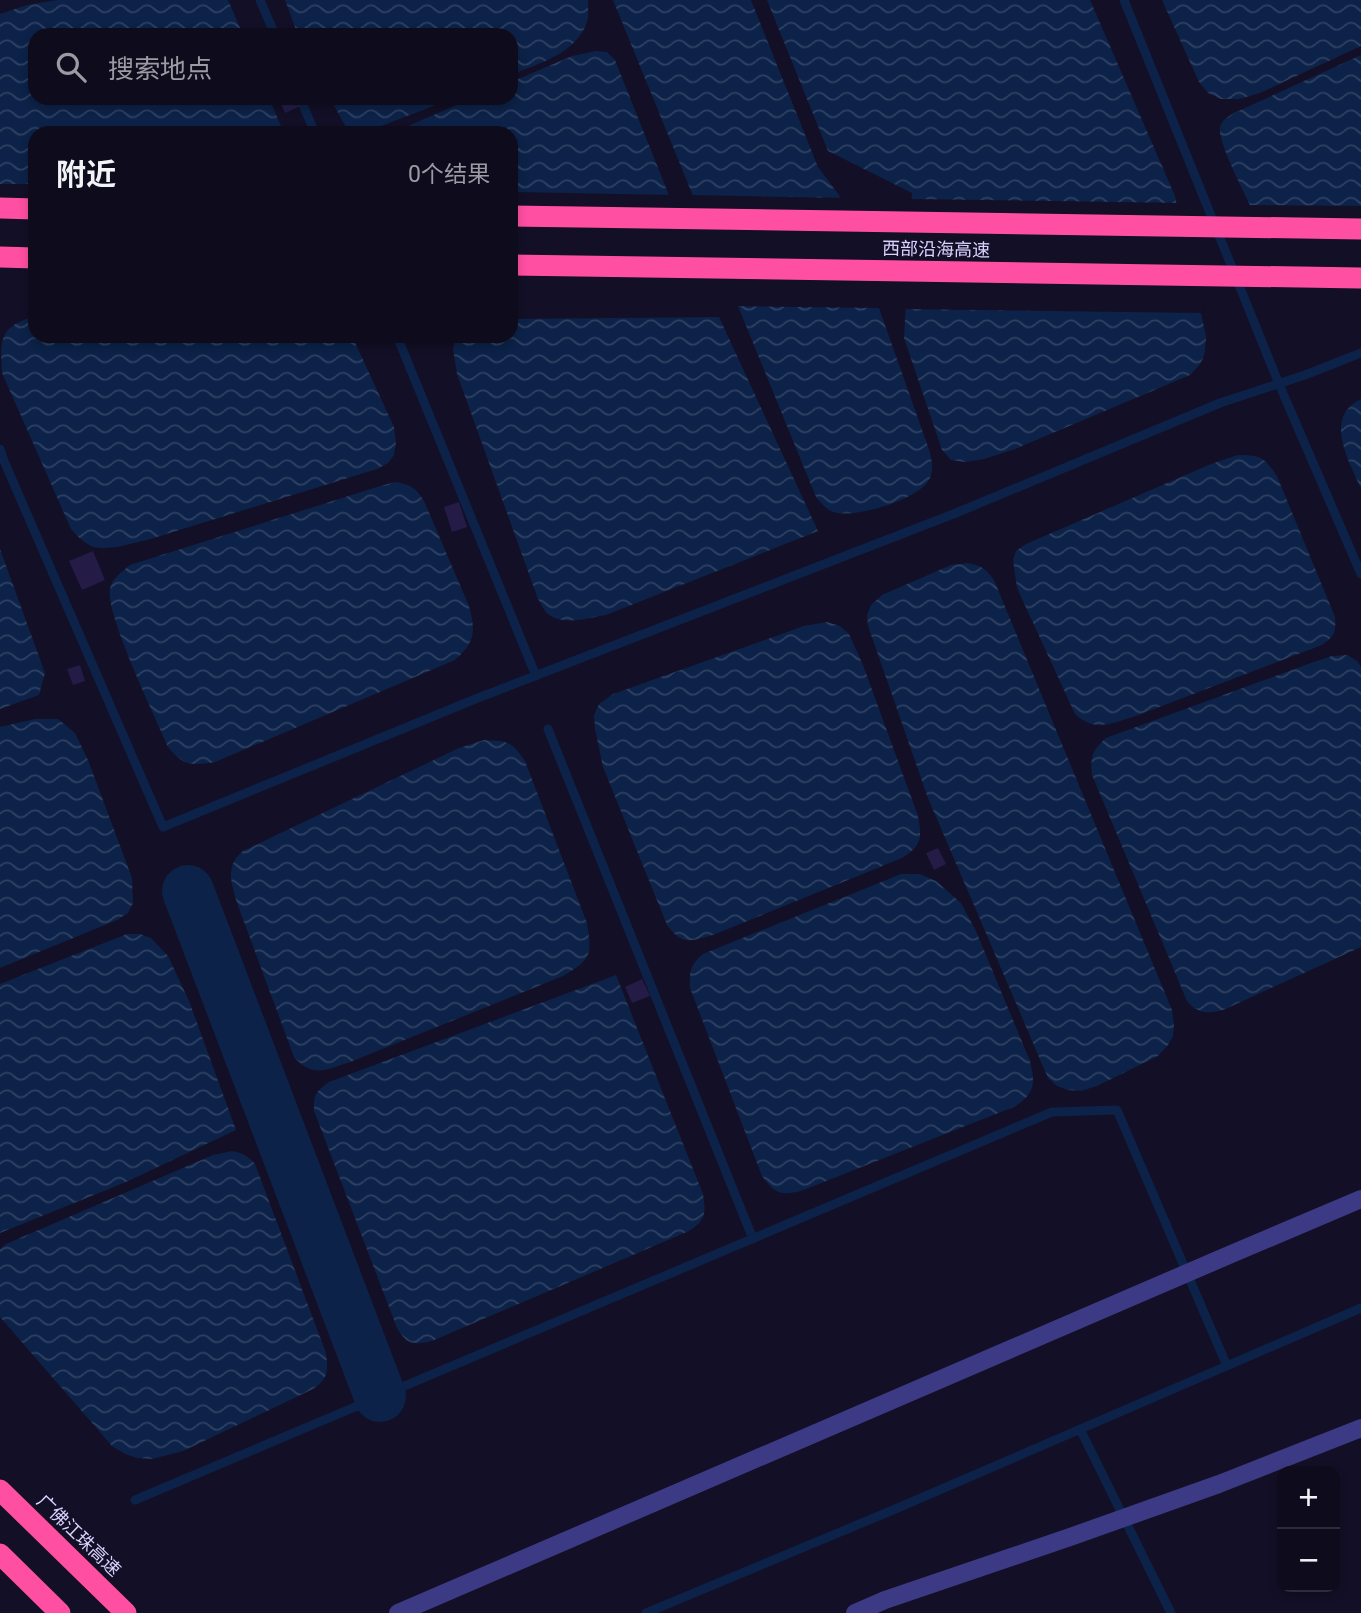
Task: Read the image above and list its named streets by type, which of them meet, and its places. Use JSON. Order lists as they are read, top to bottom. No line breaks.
{"streets":{"highway":["西部沿海高速","广佛江珠高速"]},"page":{"search":"搜索地点","heading":["附近","0个结果"],"map_buttons":["+","−"]}}
